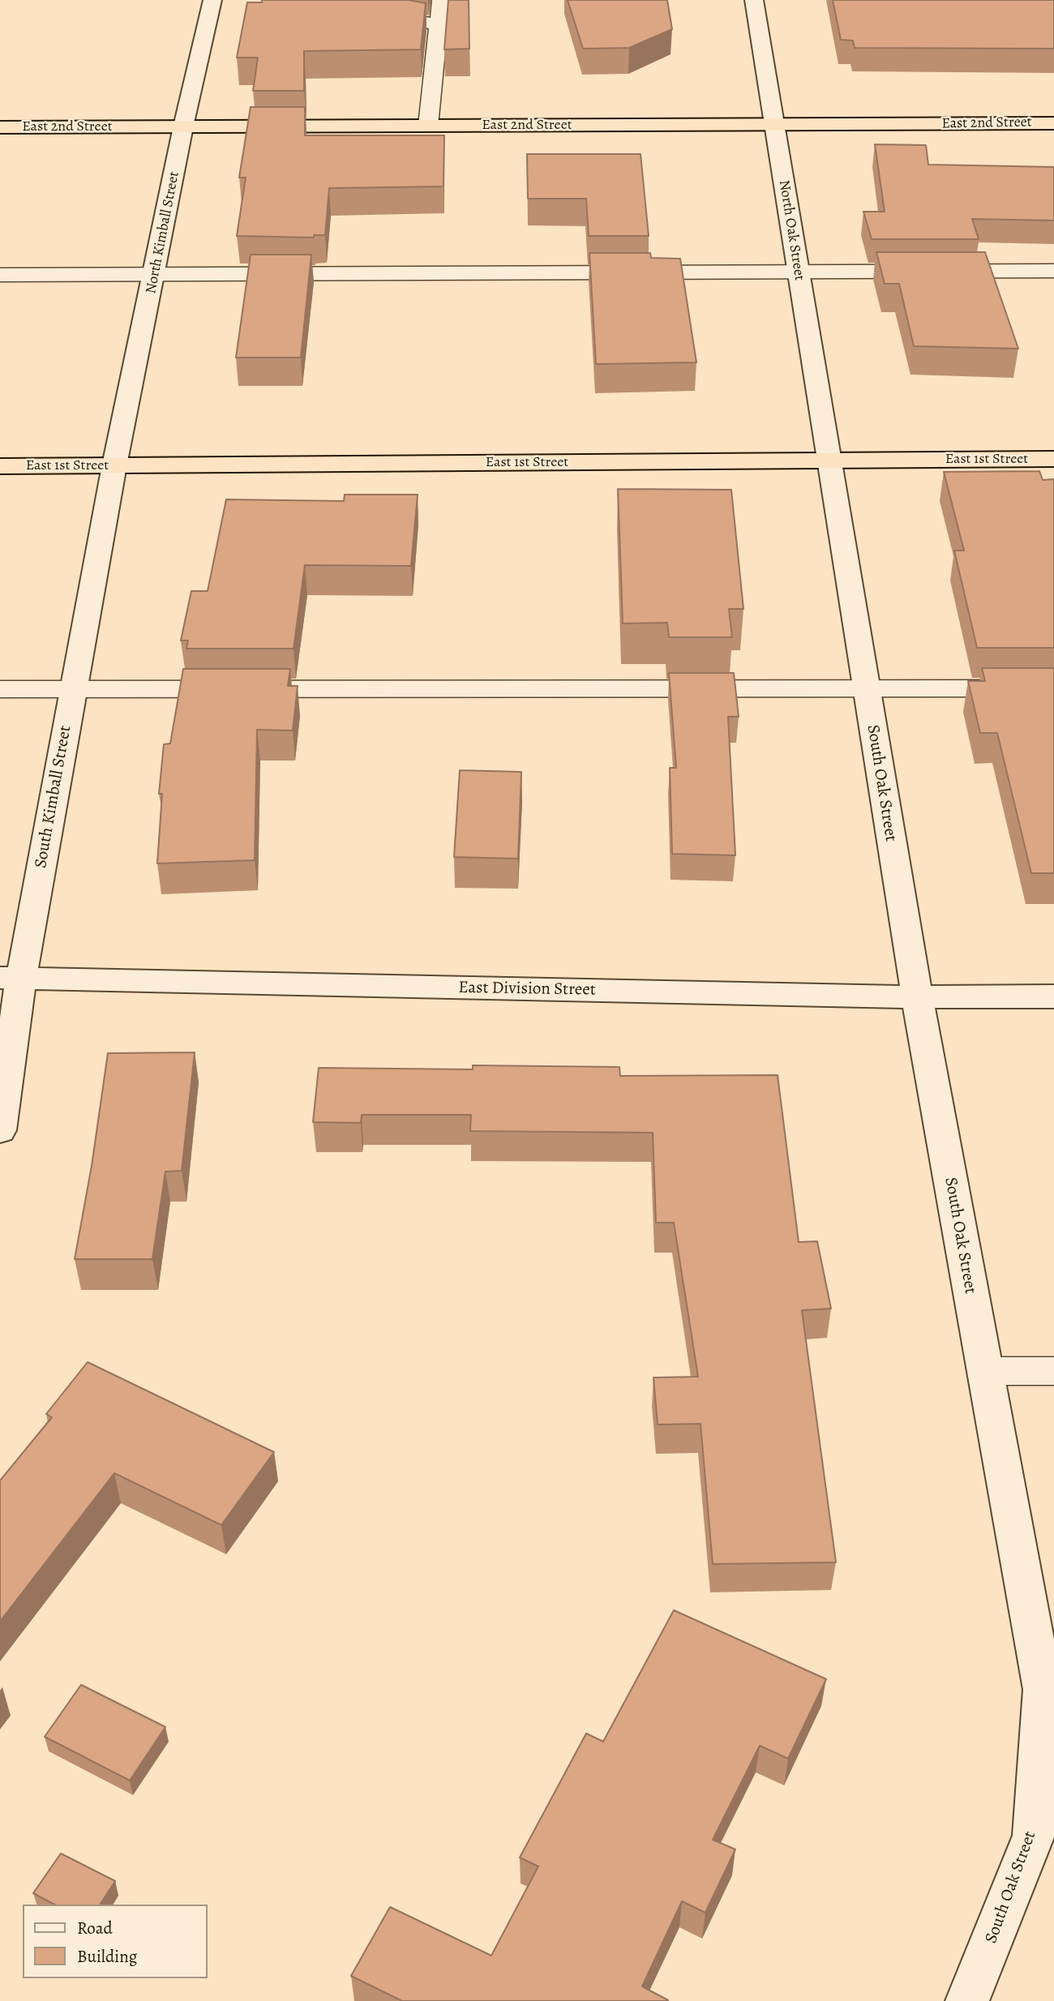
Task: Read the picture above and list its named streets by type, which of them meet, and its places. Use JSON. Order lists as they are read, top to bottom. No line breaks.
{"streets":{"highway":["East 2nd Street","East 1st Street"],"street":["North Oak Street","North Kimball Street","South Oak Street","South Kimball Street","East Division Street"]},"crossings":[["East 2nd Street","North Oak Street"],["East 2nd Street","North Kimball Street"],["North Oak Street","East 1st Street"],["North Oak Street","South Oak Street"],["North Kimball Street","East 1st Street"],["North Kimball Street","South Kimball Street"],["East 1st Street","South Oak Street"],["East 1st Street","South Kimball Street"],["South Oak Street","East Division Street"],["South Kimball Street","East Division Street"]],"legend":["Road","Building"]}
